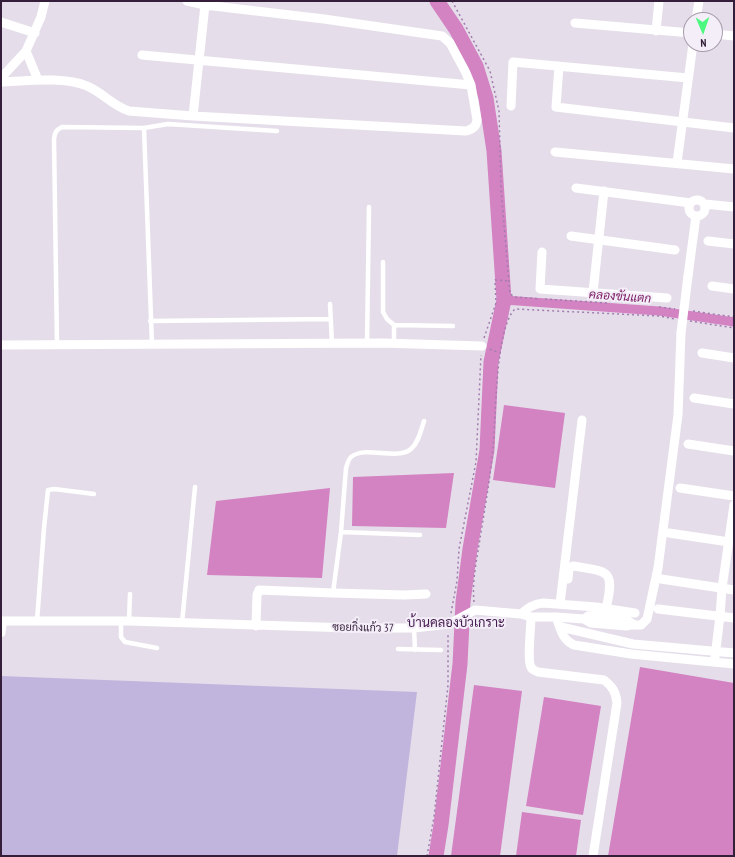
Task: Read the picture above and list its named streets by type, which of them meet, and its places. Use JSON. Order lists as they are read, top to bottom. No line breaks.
{"streets":{"street":["ซอยกิ่งแก้ว 37"]},"districts":["บ้านคลองบัวเกราะ"],"water":["คลองขันแตก"],"north":"bottom"}
